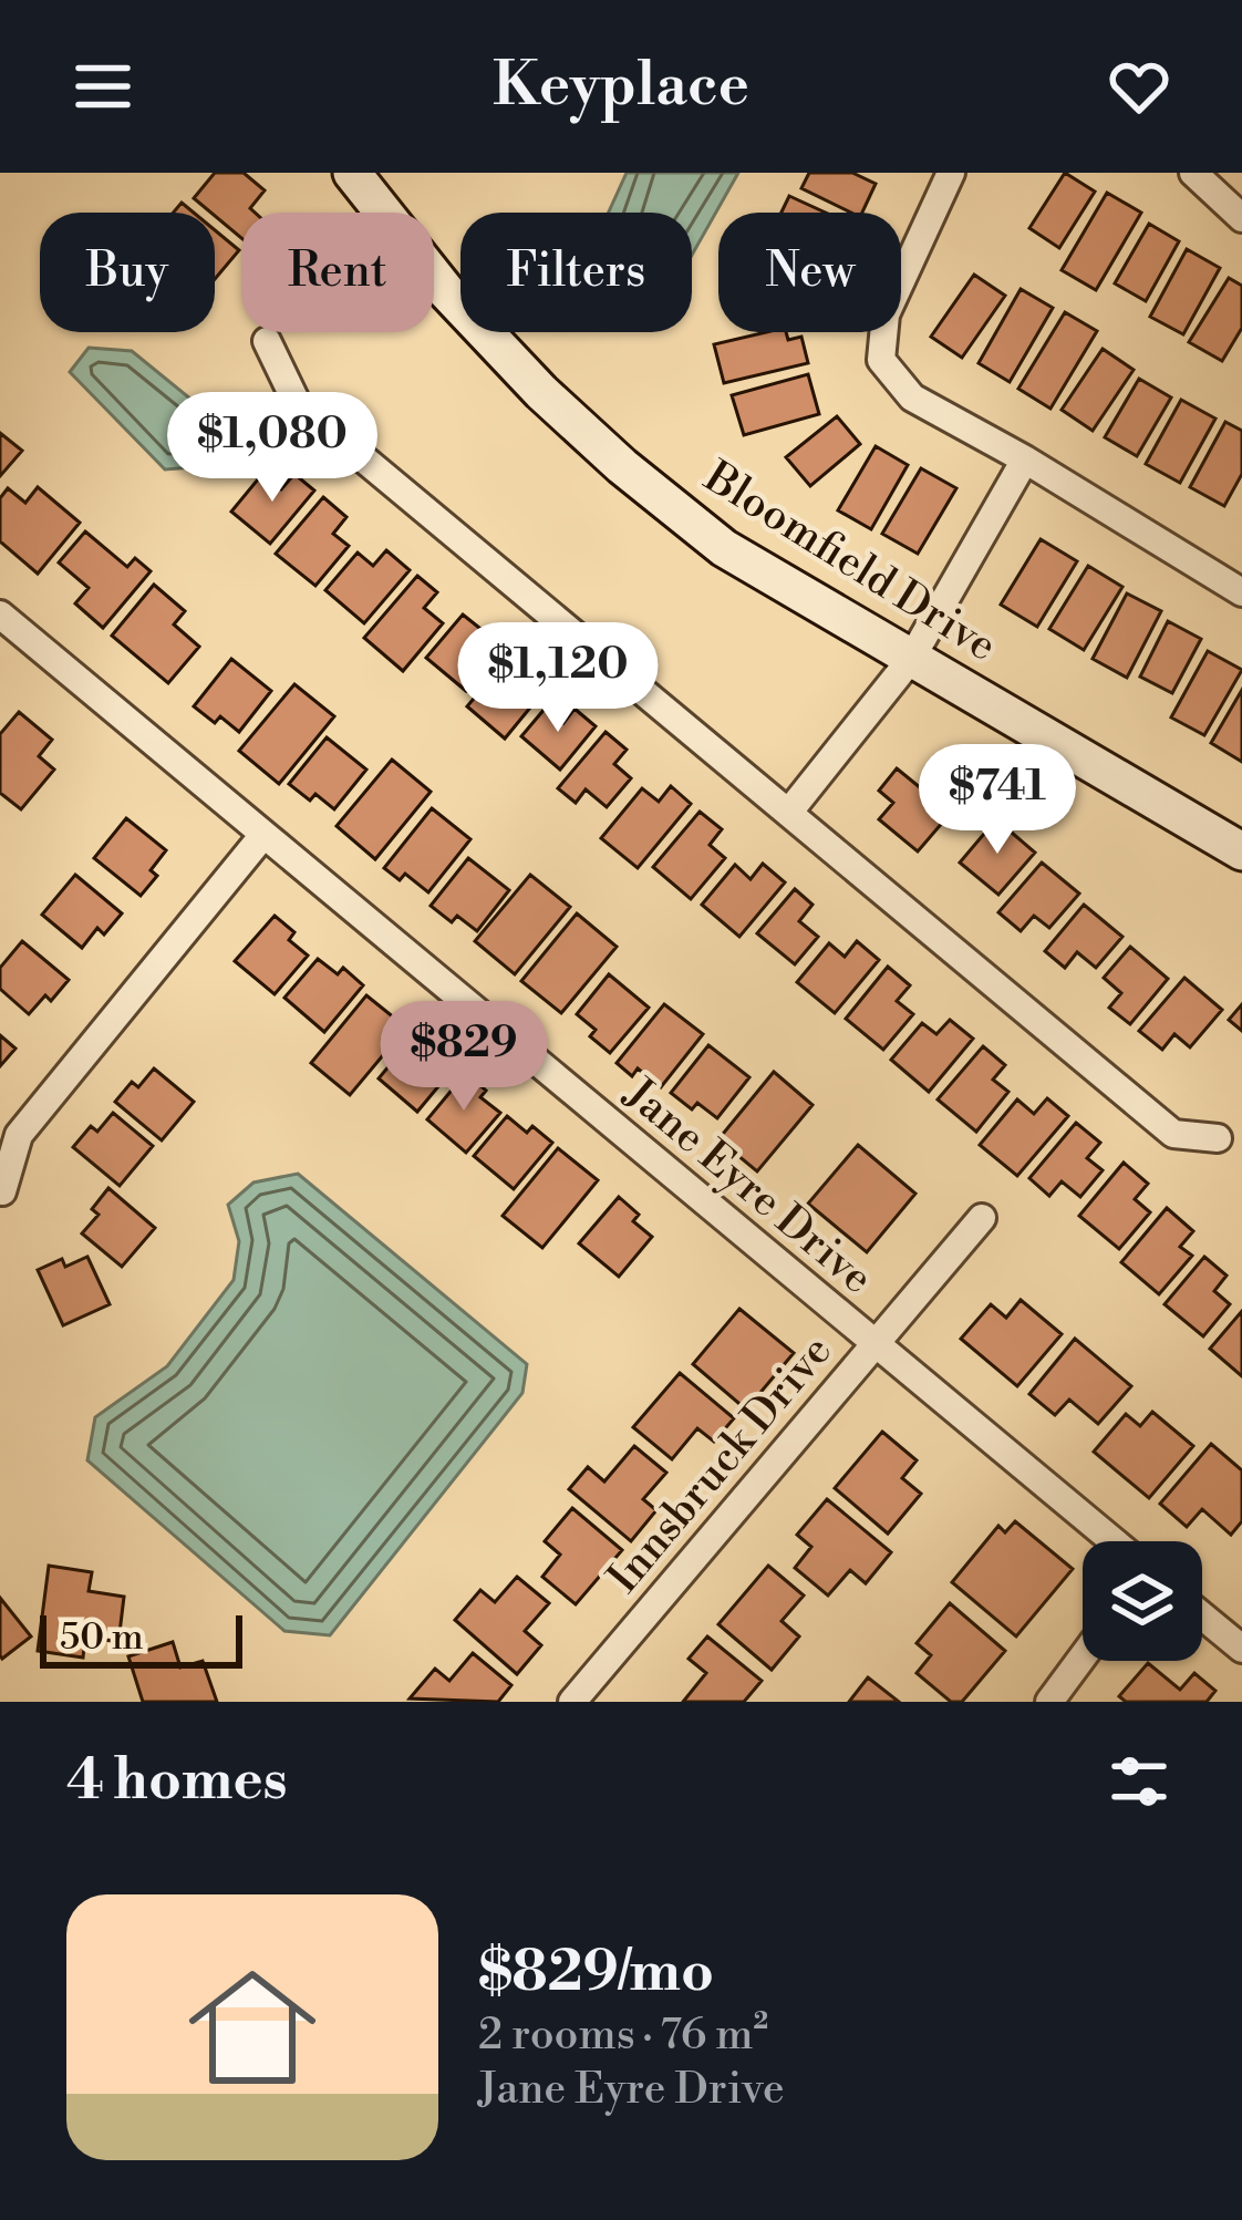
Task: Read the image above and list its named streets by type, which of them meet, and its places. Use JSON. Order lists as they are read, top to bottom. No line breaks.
{"streets":{"street":["Bloomfield Drive","Jane Eyre Drive","Innsbruck Drive"]},"crossings":[["Jane Eyre Drive","Innsbruck Drive"]],"scale_bar":"50 m","page":{"header":"Keyplace","chip":["Buy","Rent","Filters","New"],"price":["$1,080","$1,120","$741","$829"],"scale":"50 m","heading":"4 homes","list":[{"name":"$829/mo","note":"2 rooms · 76 m² · Jane Eyre Drive"}]}}
